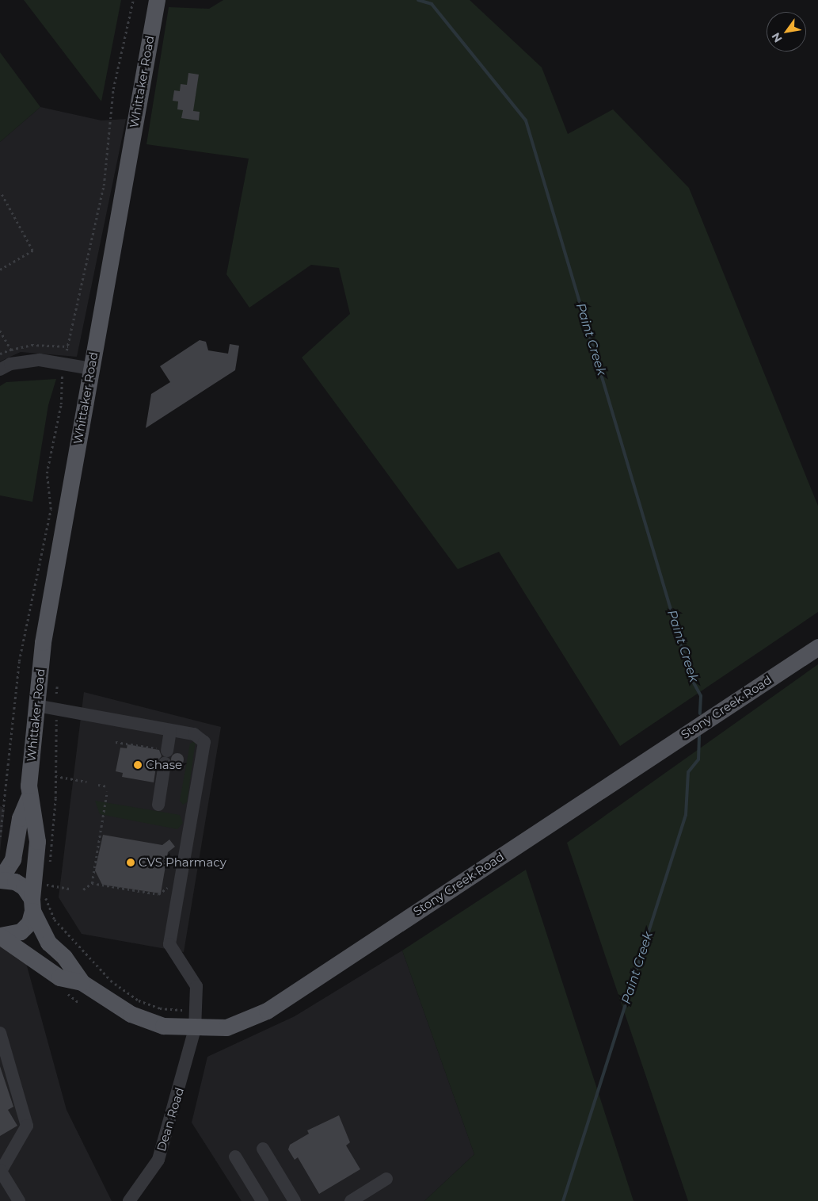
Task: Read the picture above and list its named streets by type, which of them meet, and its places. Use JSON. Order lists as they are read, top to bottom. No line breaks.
{"streets":{"main road":["Whittaker Road","Stony Creek Road"],"street":["Dean Road"]},"crossings":[["Whittaker Road","Stony Creek Road"],["Whittaker Road","Dean Road"],["Stony Creek Road","Dean Road"]],"water":["Paint Creek"],"places":["Chase","CVS Pharmacy"],"north":"bottom left"}
